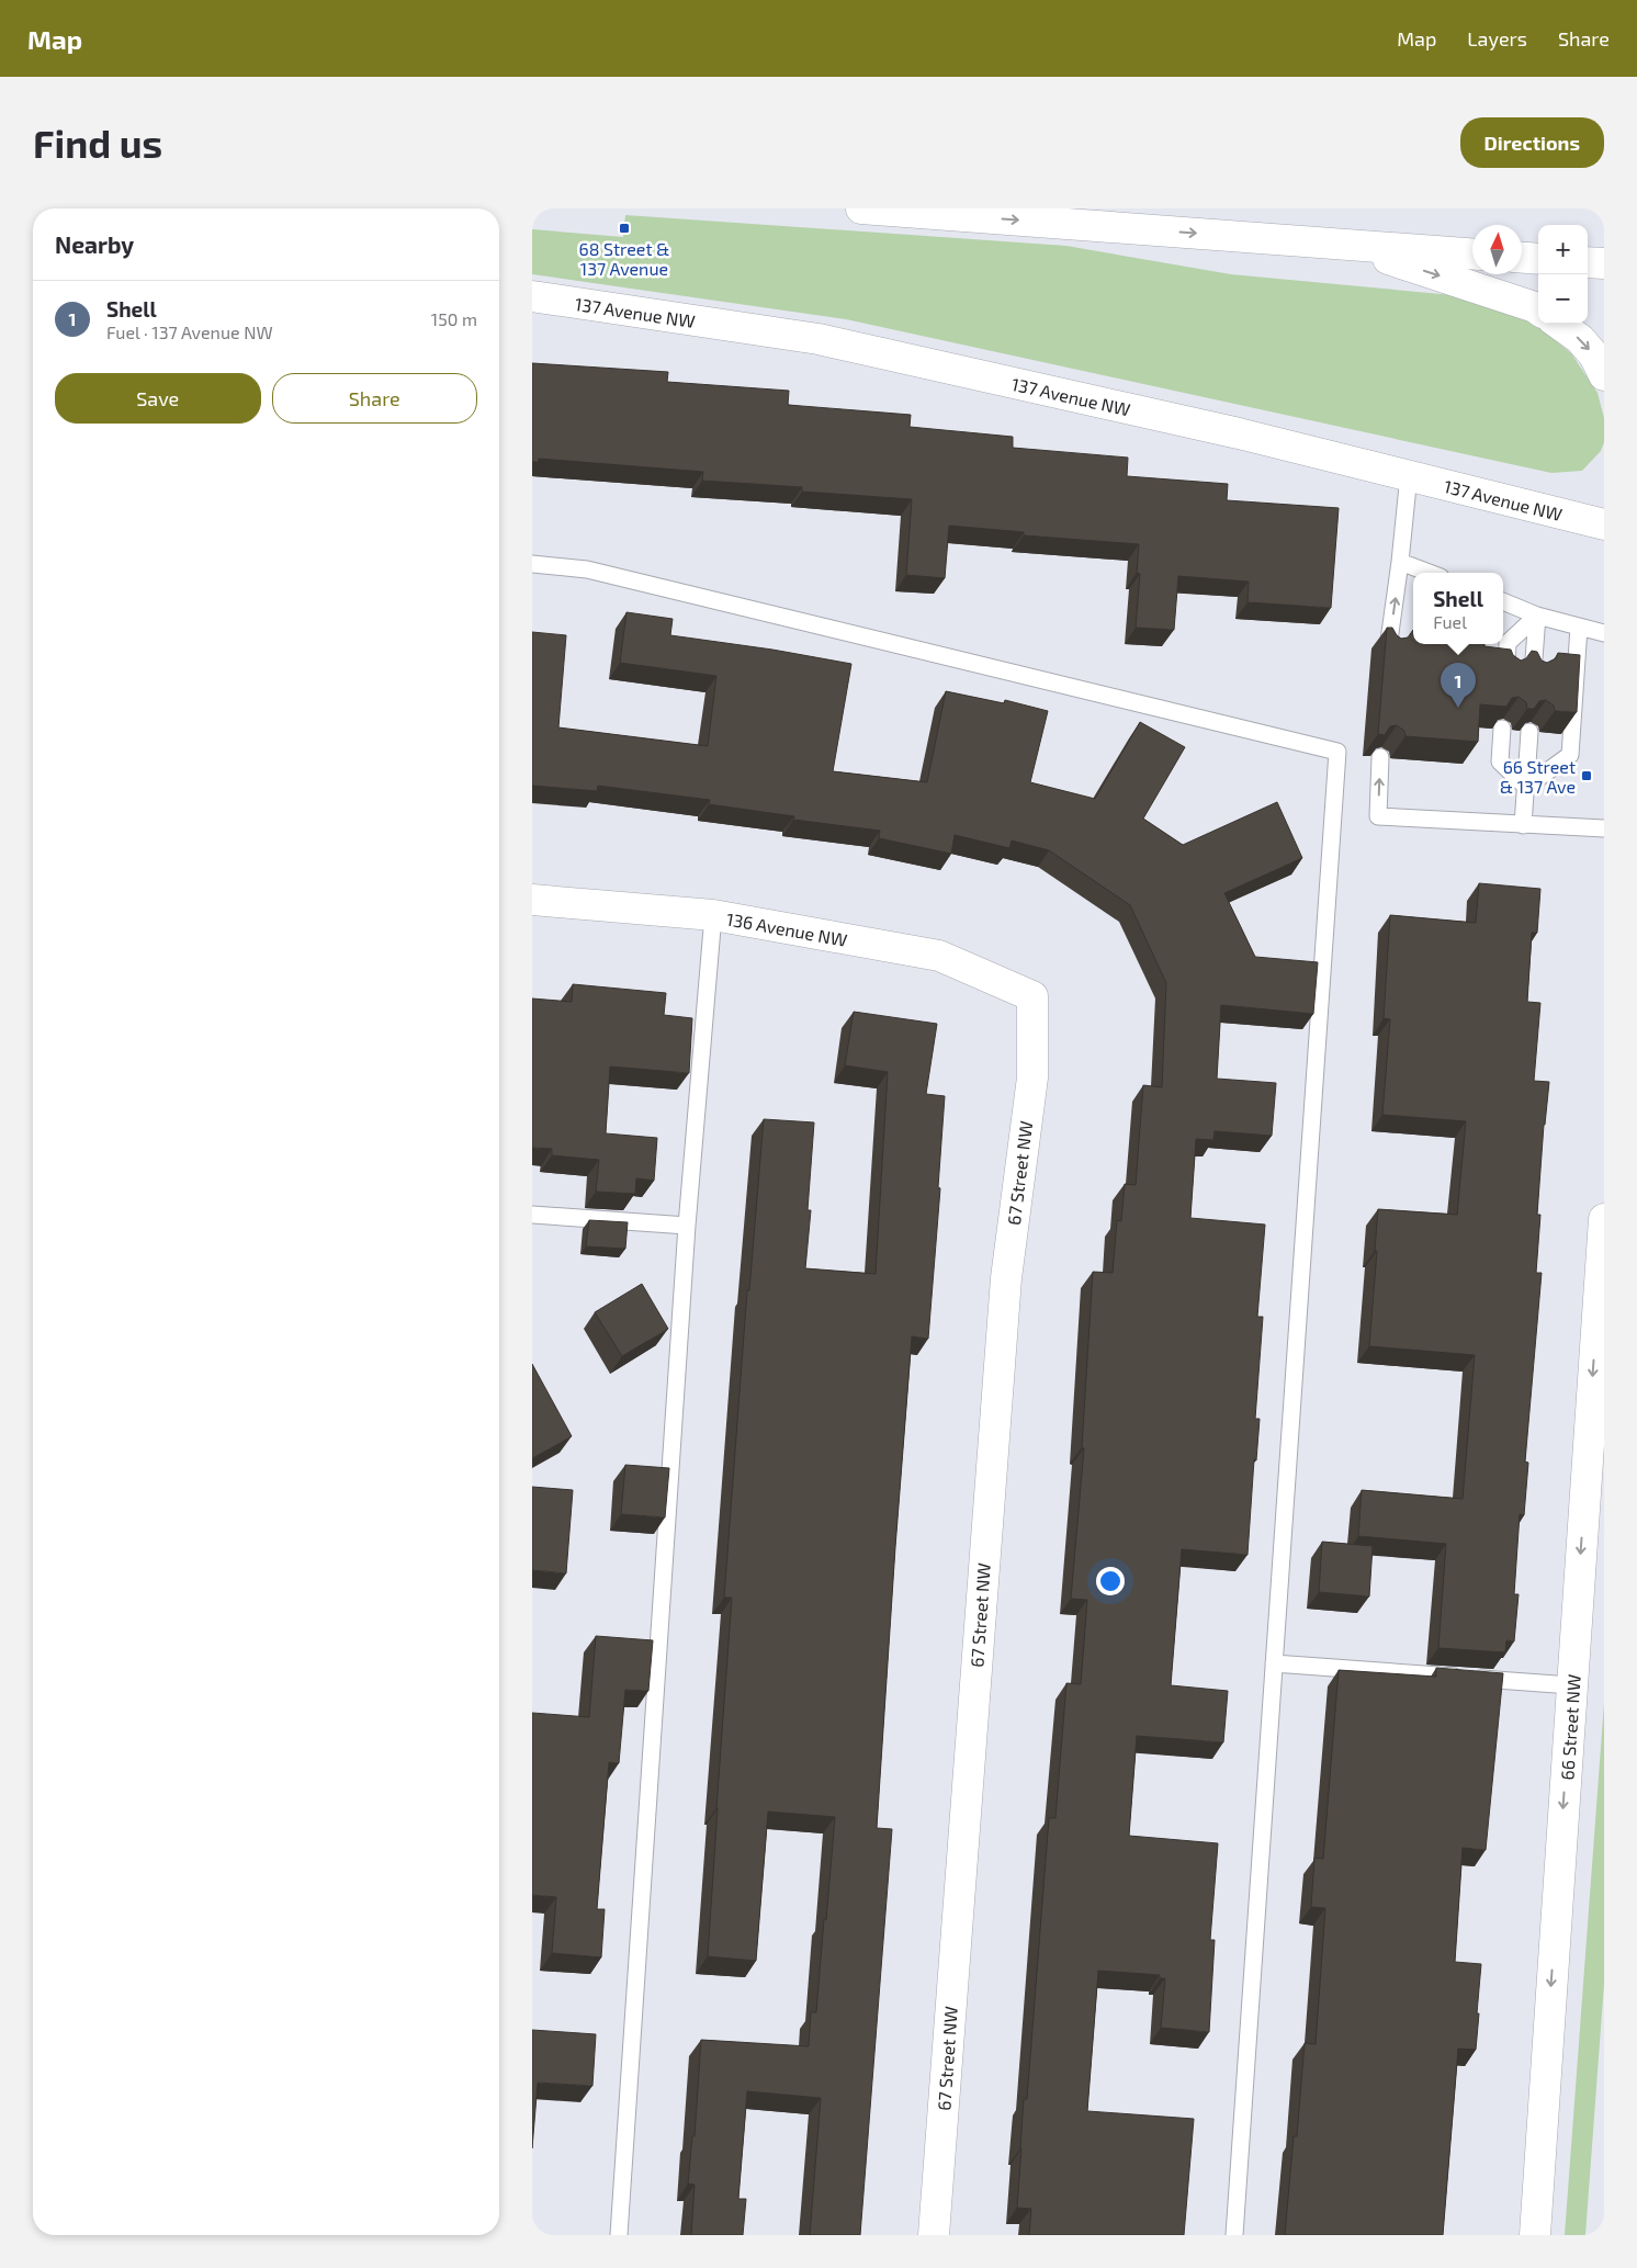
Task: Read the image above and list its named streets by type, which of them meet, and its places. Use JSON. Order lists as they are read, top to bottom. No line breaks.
{"streets":{"street":["137 Avenue NW","136 Avenue NW","67 Street NW","66 Street NW"]},"crossings":[["136 Avenue NW","67 Street NW"]],"one_way":["66 Street NW"],"places":{"transit":["68 Street & 137 Avenue","66 Street & 137 Ave"]},"north":"top","page":{"header":"Map","nav":["Map","Layers","Share"],"buttons":["Directions",["Save","Share"]],"title":"Find us","heading":"Nearby","map_buttons":["+","−"],"list":[{"mark":"1","name":"Shell","note":"Fuel · 137 Avenue NW","value":"150 m"}],"popup":["Shell","Fuel"],"pins":"1"}}
